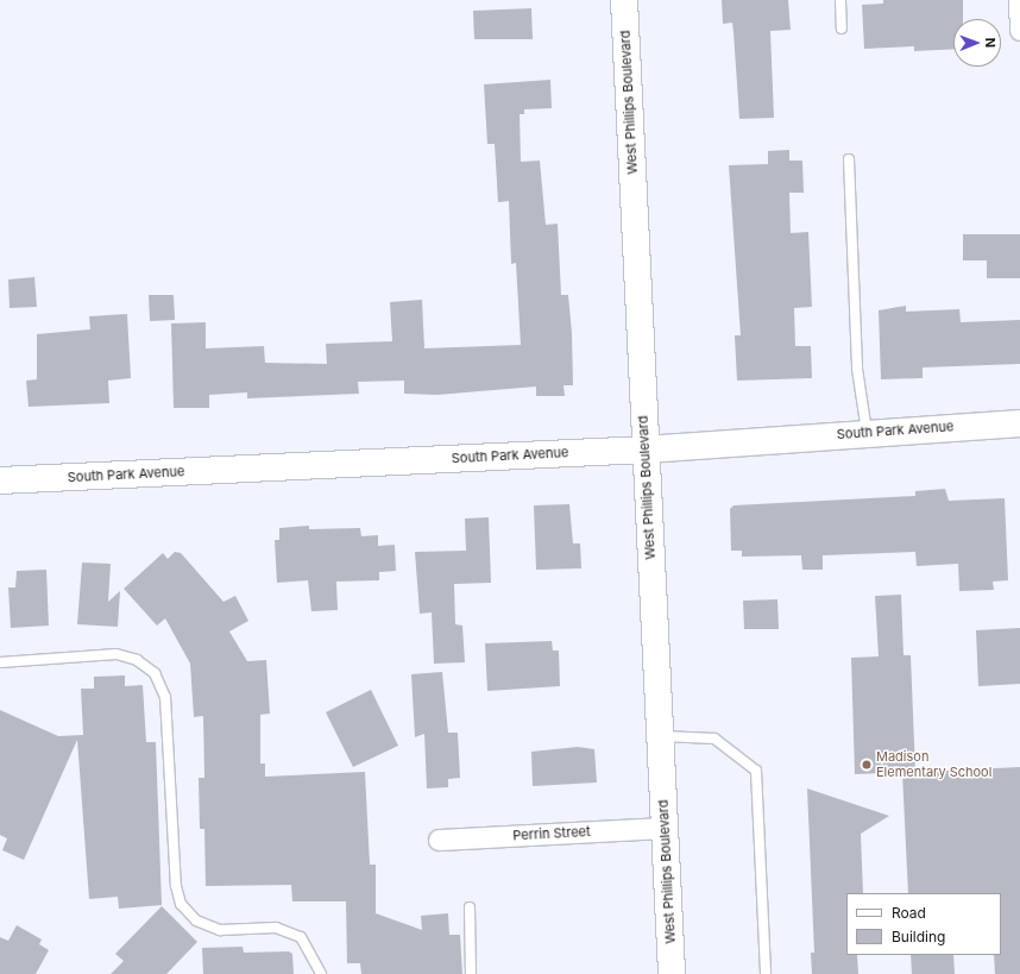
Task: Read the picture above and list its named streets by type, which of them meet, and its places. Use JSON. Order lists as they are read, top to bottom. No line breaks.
{"streets":{"street":["West Phillips Boulevard","South Park Avenue","Perrin Street"]},"crossings":[["West Phillips Boulevard","South Park Avenue"],["West Phillips Boulevard","Perrin Street"]],"places":["Madison Elementary School"],"legend":["Road","Building"],"north":"right"}
